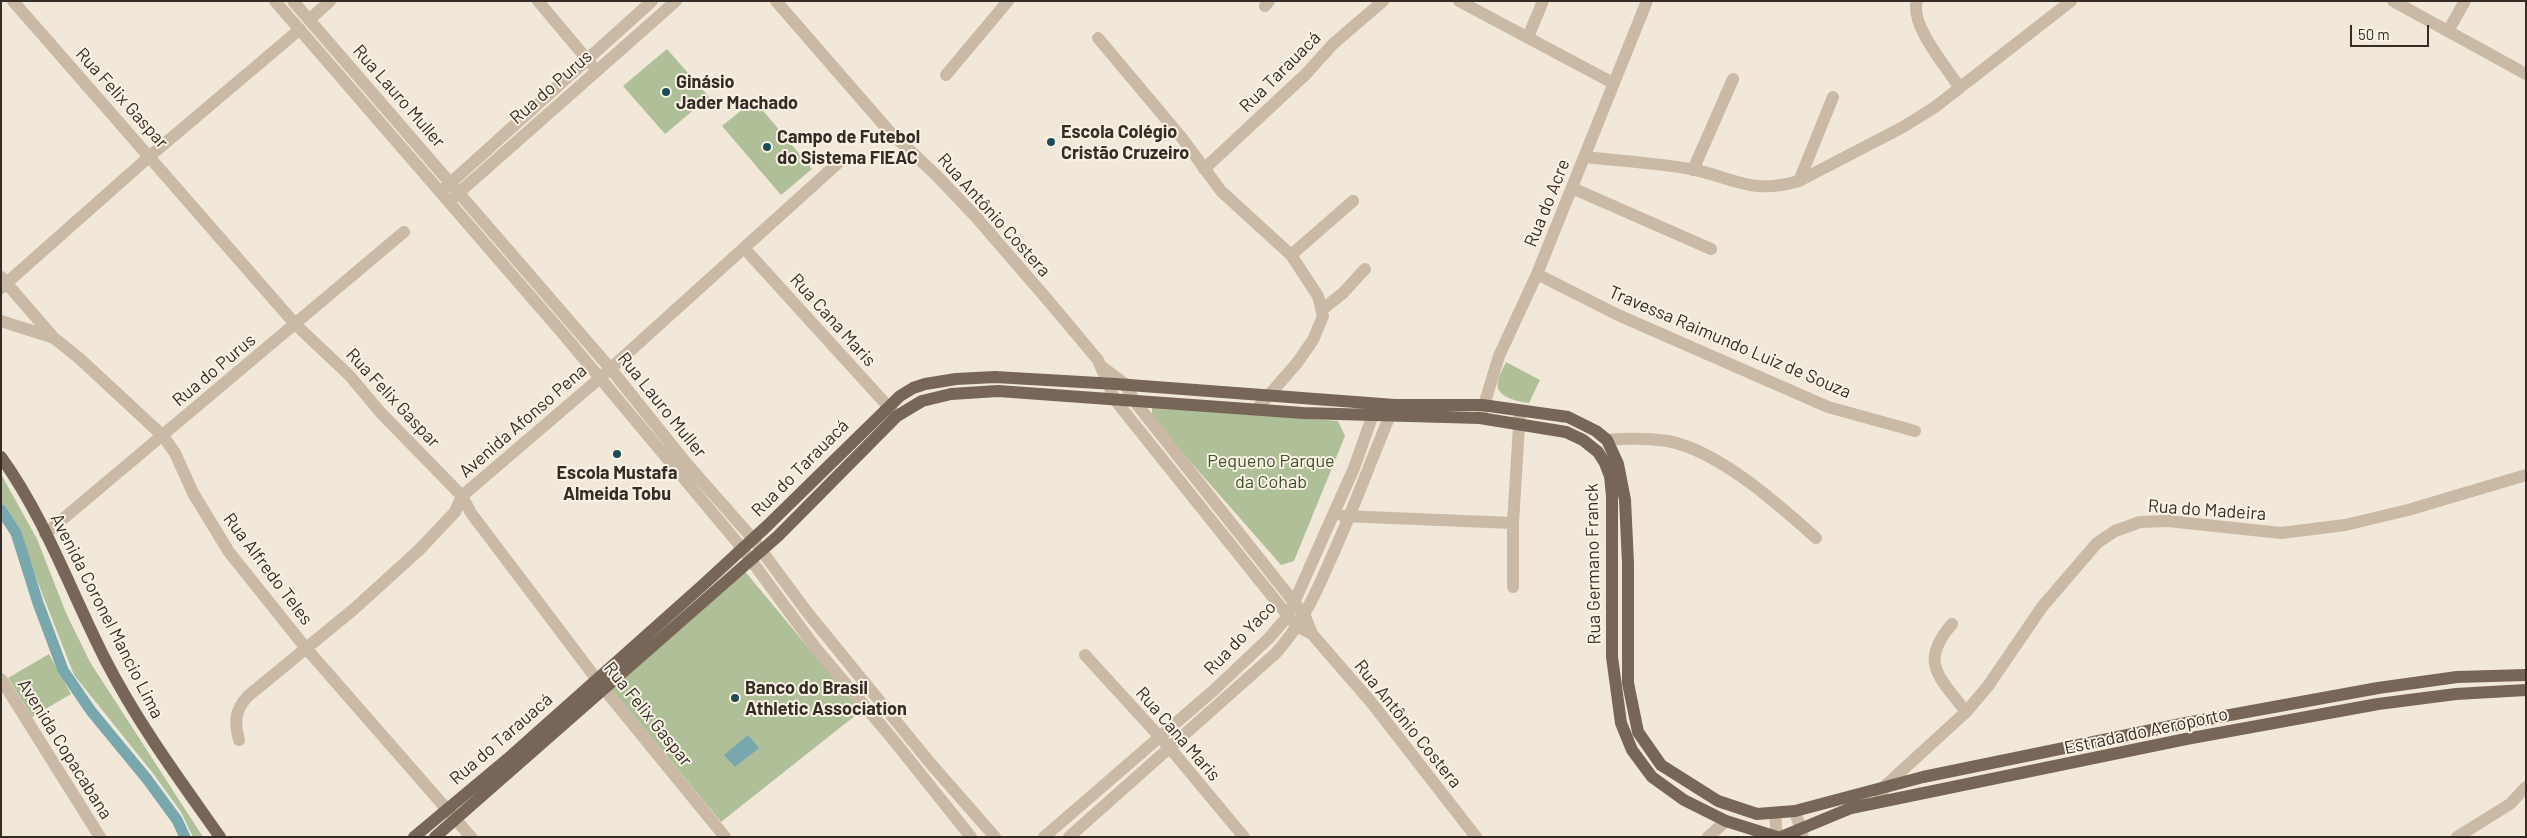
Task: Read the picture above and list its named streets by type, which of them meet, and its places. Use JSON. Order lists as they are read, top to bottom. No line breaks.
{"streets":{"main road":["Rua do Tarauacá","Rua Germano Franck","Avenida Coronel Mancio Lima","Estrada do Aeroporto"],"street":["Rua Tarauacá","Rua do Purus","Rua Lauro Muller","Rua Felix Gaspar","Rua do Acre","Rua Antônio Costera","Rua Cana Maris","Travessa Raimundo Luiz de Souza","Avenida Afonso Pena","Rua do Madeira","Rua Alfredo Teles","Rua do Yaco","Avenida Copacabana"]},"crossings":[["Rua do Purus","Rua Lauro Muller"],["Rua do Purus","Rua Felix Gaspar"],["Rua do Purus","Rua Alfredo Teles"],["Rua do Purus","Avenida Coronel Mancio Lima"],["Rua Lauro Muller","Avenida Afonso Pena"],["Rua Lauro Muller","Rua do Tarauacá"],["Rua Felix Gaspar","Avenida Afonso Pena"],["Rua Felix Gaspar","Rua do Tarauacá"],["Rua do Acre","Travessa Raimundo Luiz de Souza"],["Rua do Acre","Rua Germano Franck"],["Rua Antônio Costera","Rua do Tarauacá"],["Rua Antônio Costera","Rua do Yaco"],["Rua Cana Maris","Avenida Afonso Pena"],["Rua Cana Maris","Rua do Tarauacá"],["Rua Cana Maris","Rua do Yaco"],["Avenida Afonso Pena","Rua Alfredo Teles"],["Rua do Tarauacá","Rua Germano Franck"],["Rua do Tarauacá","Rua Alfredo Teles"],["Rua do Madeira","Estrada do Aeroporto"],["Rua Germano Franck","Rua do Yaco"],["Rua Germano Franck","Estrada do Aeroporto"]],"parks":["Pequeno Parque da Cohab"],"places":["Ginásio Jader Machado","Escola Colégio Cristão Cruzeiro","Campo de Futebol do Sistema FIEAC","Escola Mustafa Almeida Tobu","Banco do Brasil Athletic Association"],"scale_bar":"50 m"}
